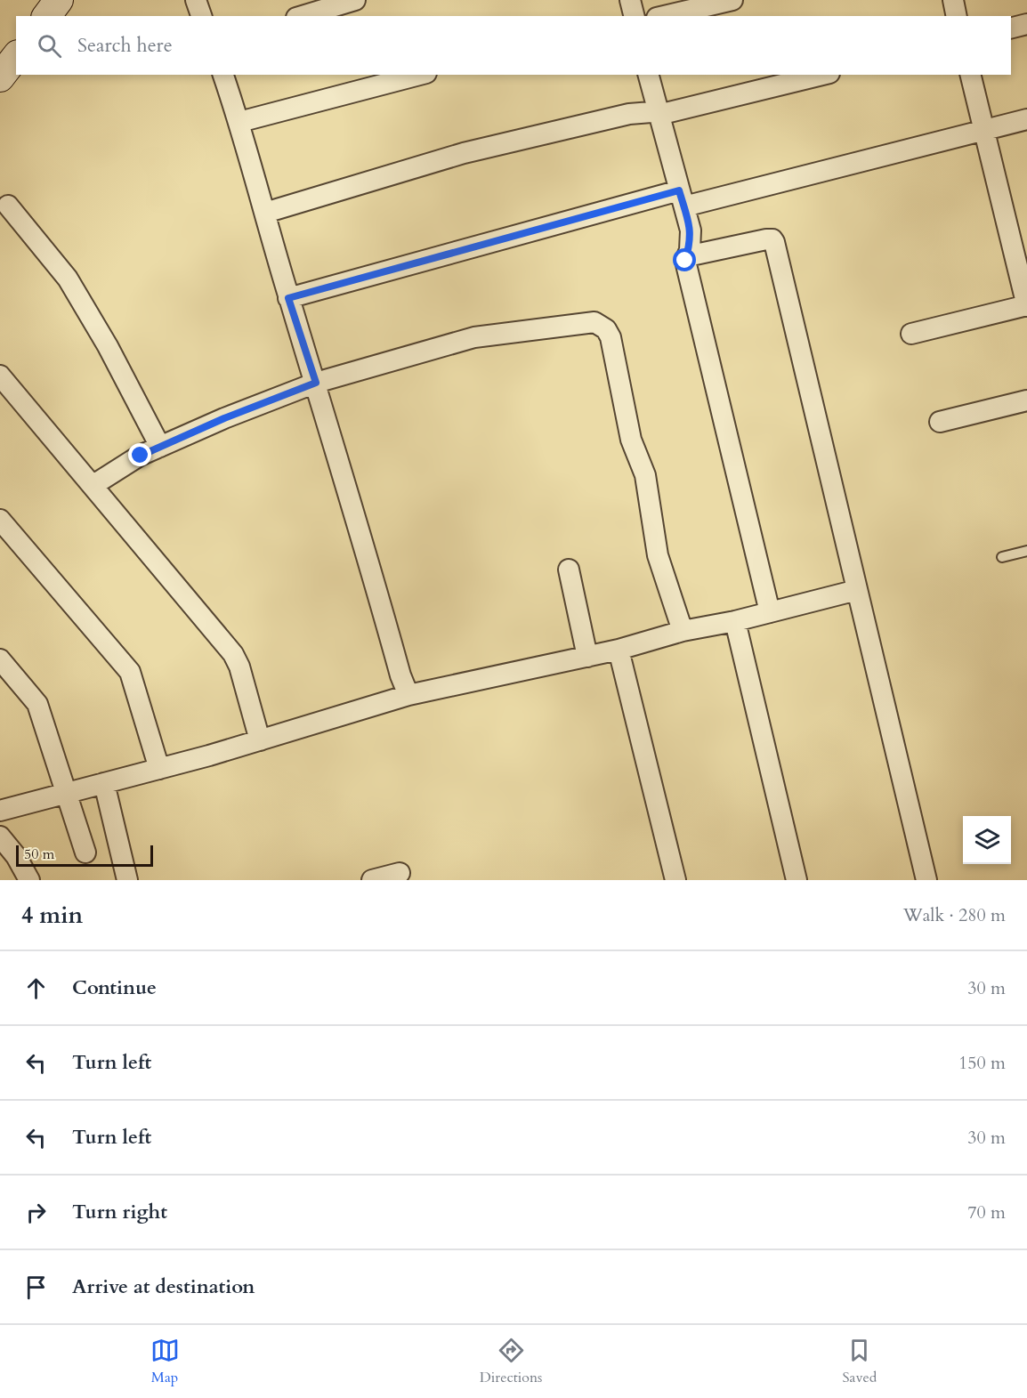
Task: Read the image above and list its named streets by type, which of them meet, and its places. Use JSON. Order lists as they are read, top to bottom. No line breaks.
{"scale_bar":"50 m","page":{"search":"Search here","scale":"50 m","heading":["4 min","Walk · 280 m"],"list":[["Continue","30 m"],["Turn left","150 m"],["Turn left","30 m"],["Turn right","70 m"],"Arrive at destination"],"nav":["Map","Directions","Saved"]}}
